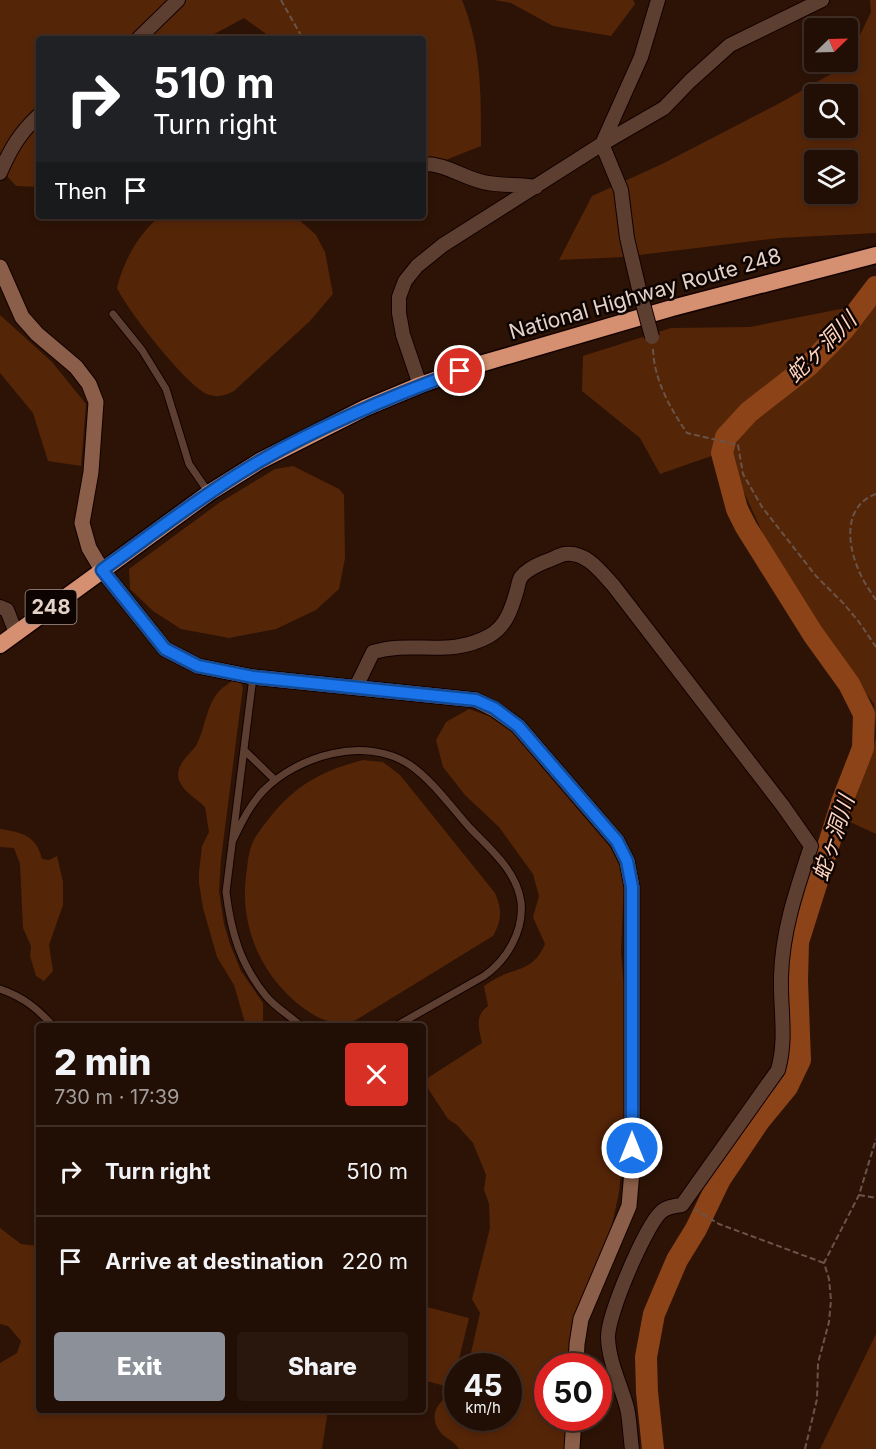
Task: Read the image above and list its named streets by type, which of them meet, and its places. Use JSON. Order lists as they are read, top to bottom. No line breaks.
{"streets":{"highway":["National Highway Route 248","248"]},"water":["蛇ヶ洞川"],"north":"top right","page":{"turn":["510 m","Turn right"],"then":"Then","heading":["2 min","730 m · 17:39"],"list":[{"name":"Turn right","value":"510 m"},{"name":"Arrive at destination","value":"220 m"}],"buttons":["Exit","Share"],"speed":"45 km/h","limit":"50"}}
